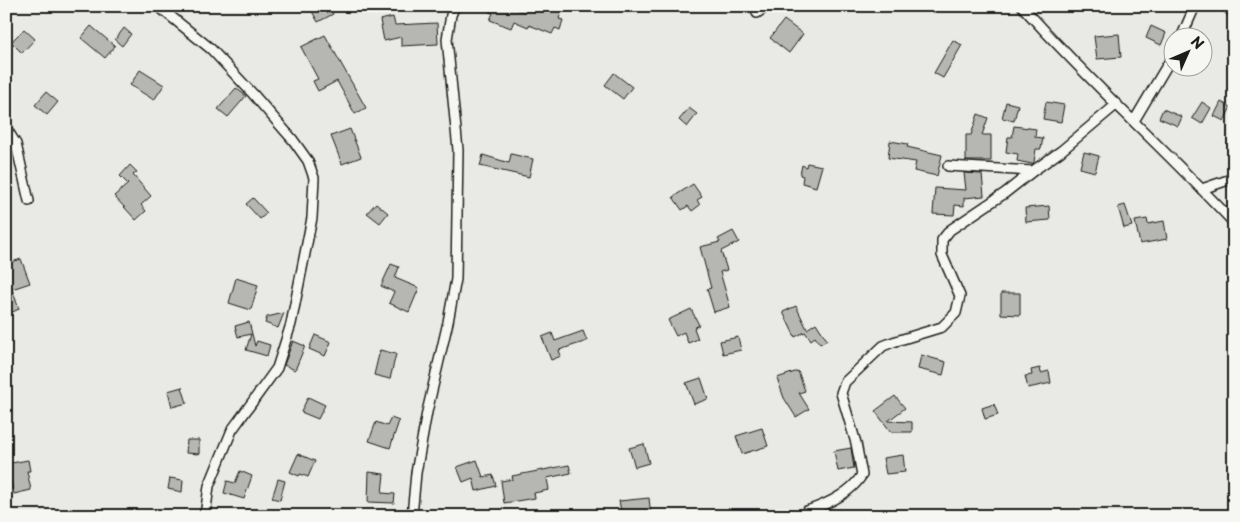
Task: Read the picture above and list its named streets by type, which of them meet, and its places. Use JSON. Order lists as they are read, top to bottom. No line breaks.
{"north":"top right"}
